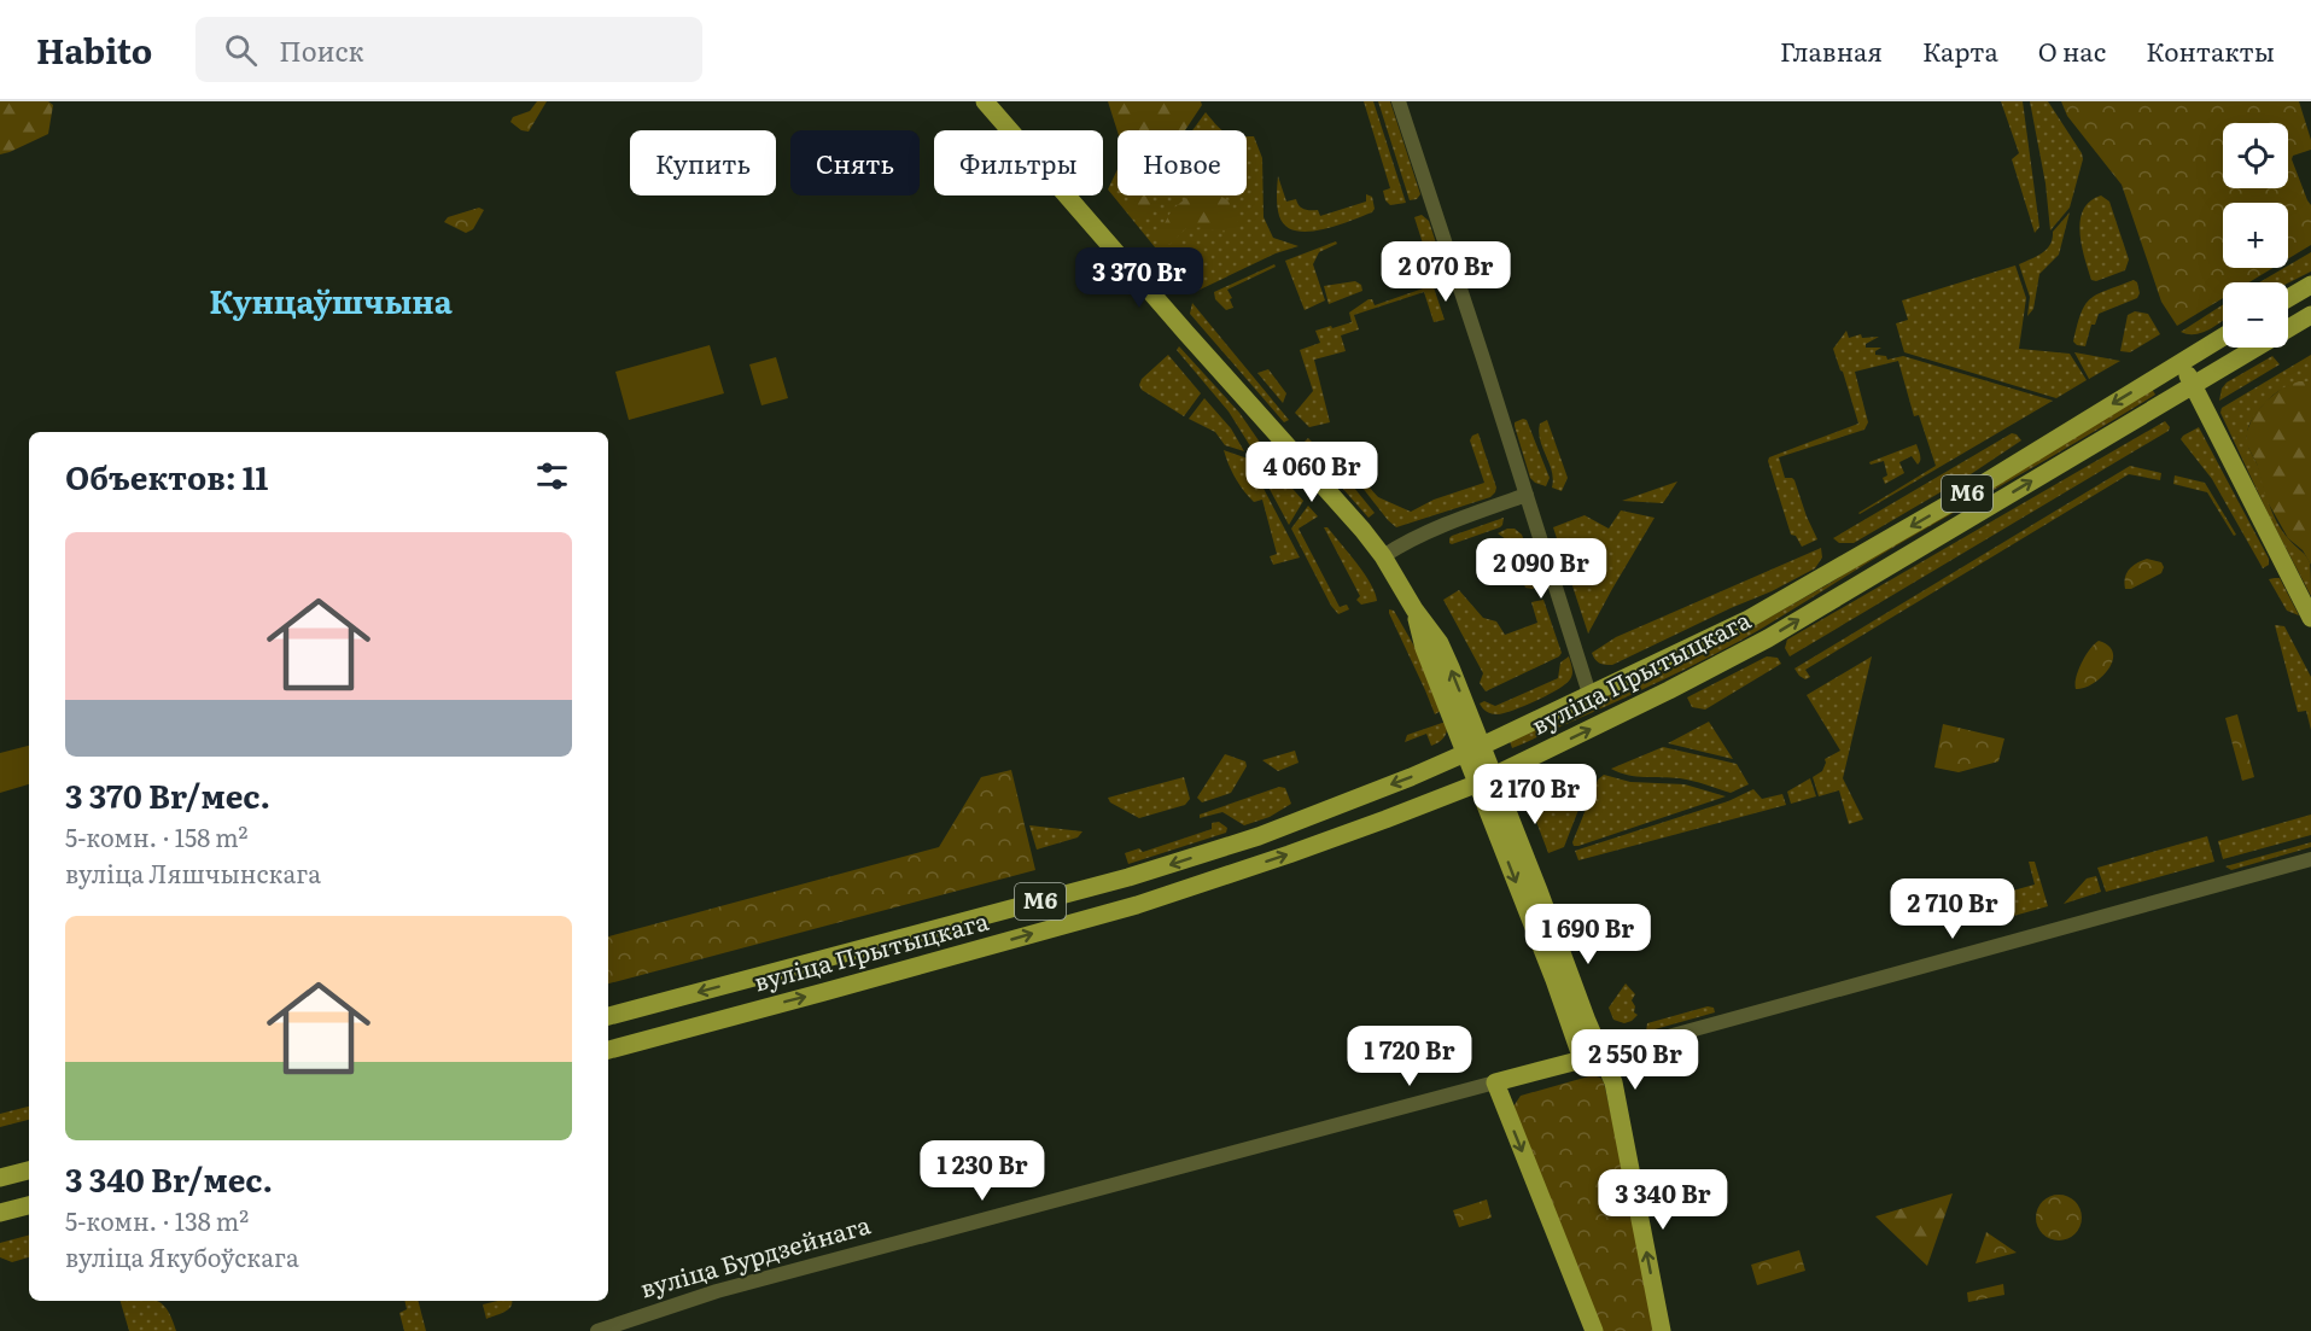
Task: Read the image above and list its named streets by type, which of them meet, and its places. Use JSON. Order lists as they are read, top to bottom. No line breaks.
{"streets":{"main road":["М6","вуліца Прытыцкага","вуліца Бурдзейнага"]},"districts":["Кунцаўшчына"],"page":{"header":"Habito","search":"Поиск","nav":["Главная","Карта","О нас","Контакты"],"map_buttons":["+","−"],"chip":["Купить","Снять","Фильтры","Новое"],"price":["2 070 Br","3 370 Br","4 060 Br","2 090 Br","2 170 Br","2 710 Br","1 690 Br","1 720 Br","2 550 Br","1 230 Br","3 340 Br"],"heading":"Объектов: 11","list":[{"name":"3 370 Br/мес.","note":"5-комн. · 158 m² · вуліца Ляшчынскага"},{"name":"3 340 Br/мес.","note":"5-комн. · 138 m² · вуліца Якубоўскага"}]}}
